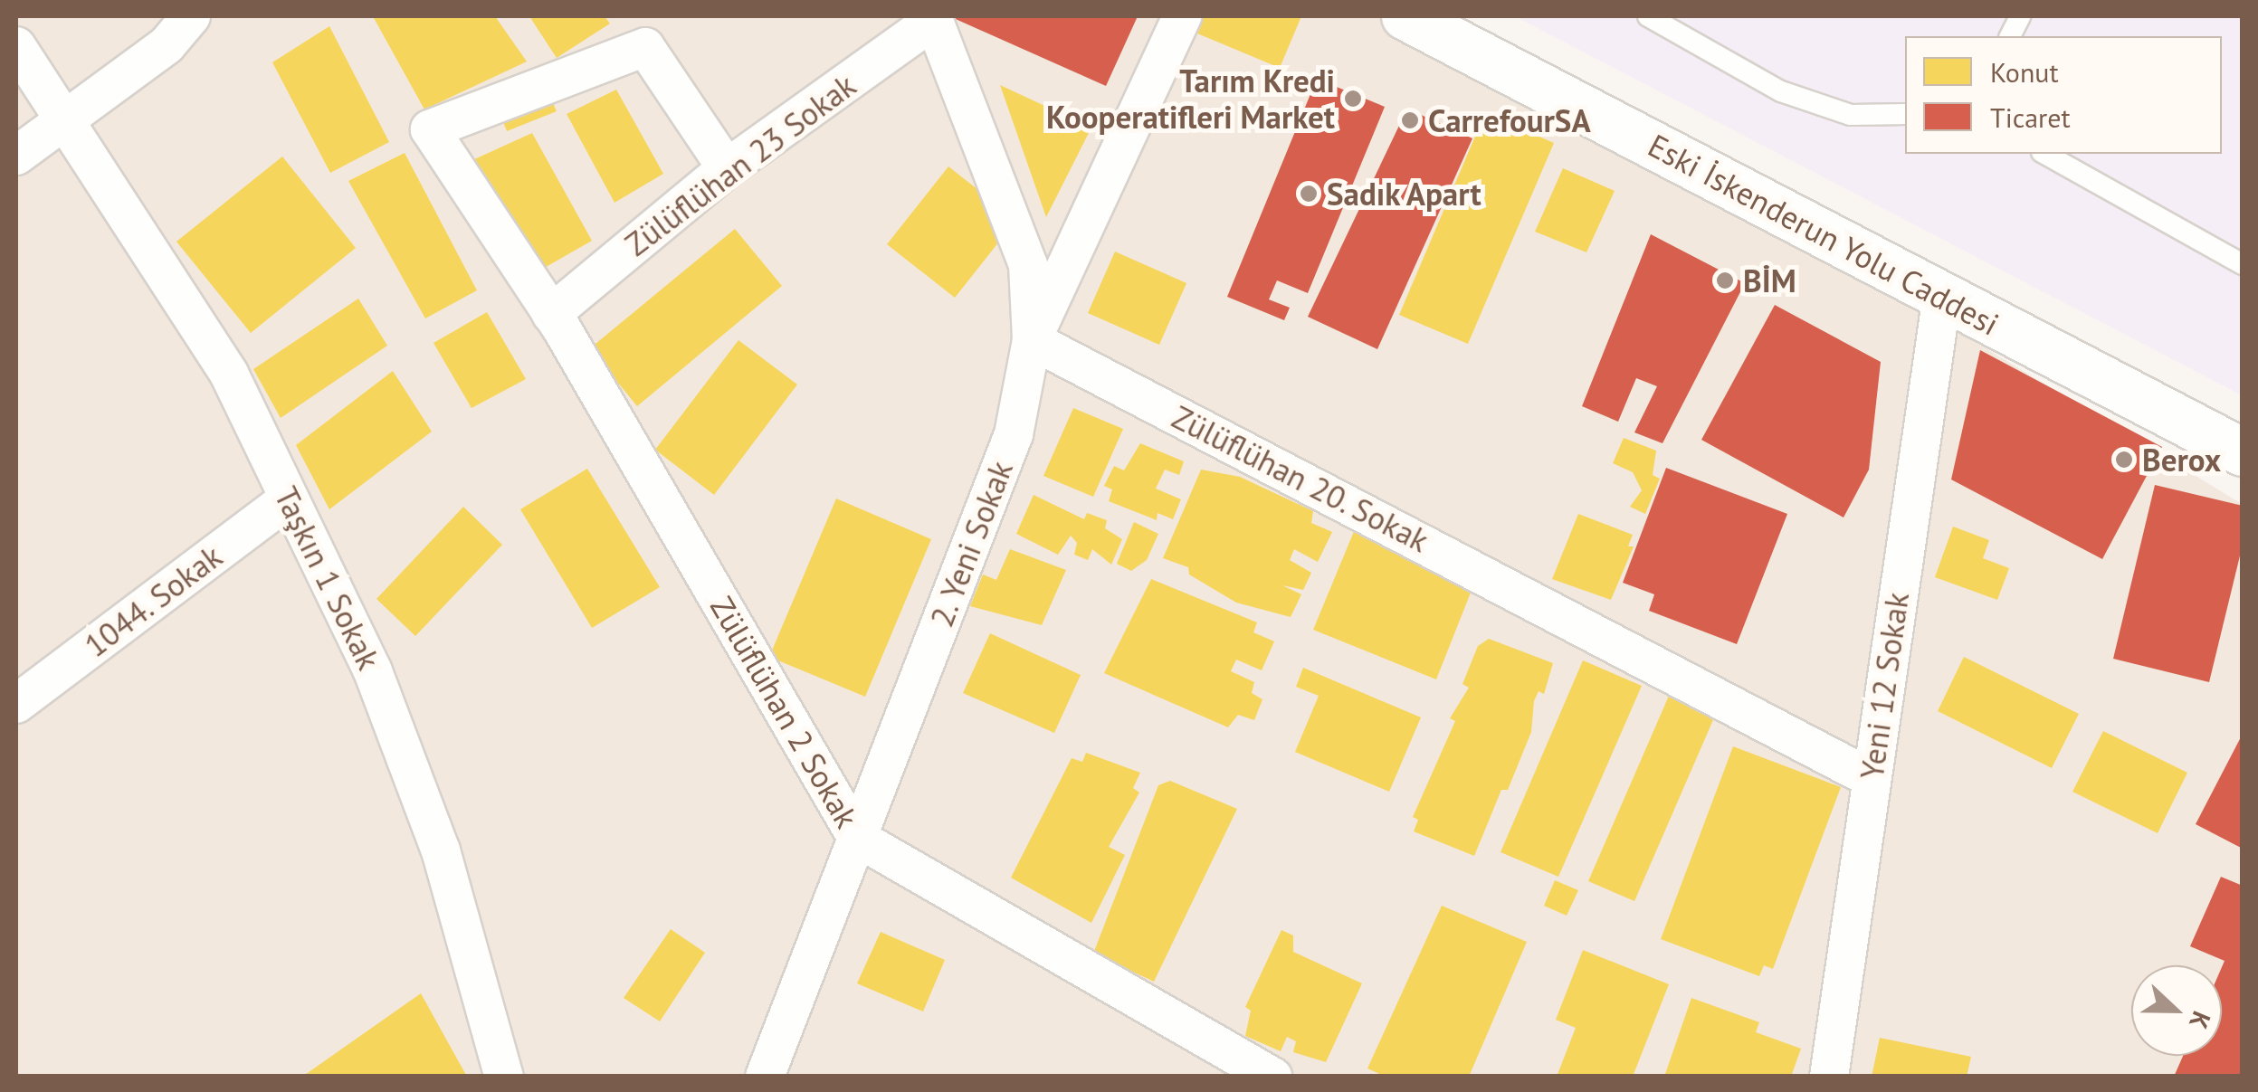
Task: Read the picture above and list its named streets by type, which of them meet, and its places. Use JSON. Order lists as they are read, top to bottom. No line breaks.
{"streets":{"street":["Zülüflühan 23 Sokak","Eski İskenderun Yolu Caddesi","Zülüflühan 20. Sokak","2. Yeni Sokak","Taşkın 1 Sokak","1044. Sokak","Yeni 12 Sokak","Zülüflühan 2 Sokak"]},"crossings":[["Zülüflühan 23 Sokak","Zülüflühan 2 Sokak"],["Eski İskenderun Yolu Caddesi","Yeni 12 Sokak"],["Zülüflühan 20. Sokak","2. Yeni Sokak"],["Zülüflühan 20. Sokak","Yeni 12 Sokak"],["2. Yeni Sokak","Zülüflühan 2 Sokak"],["Taşkın 1 Sokak","1044. Sokak"]],"places":["Tarım Kredi Kooperatifleri Market","CarrefourSA","Sadık Apart","BİM","Berox"],"legend":["Konut","Ticaret"],"north":"right"}
